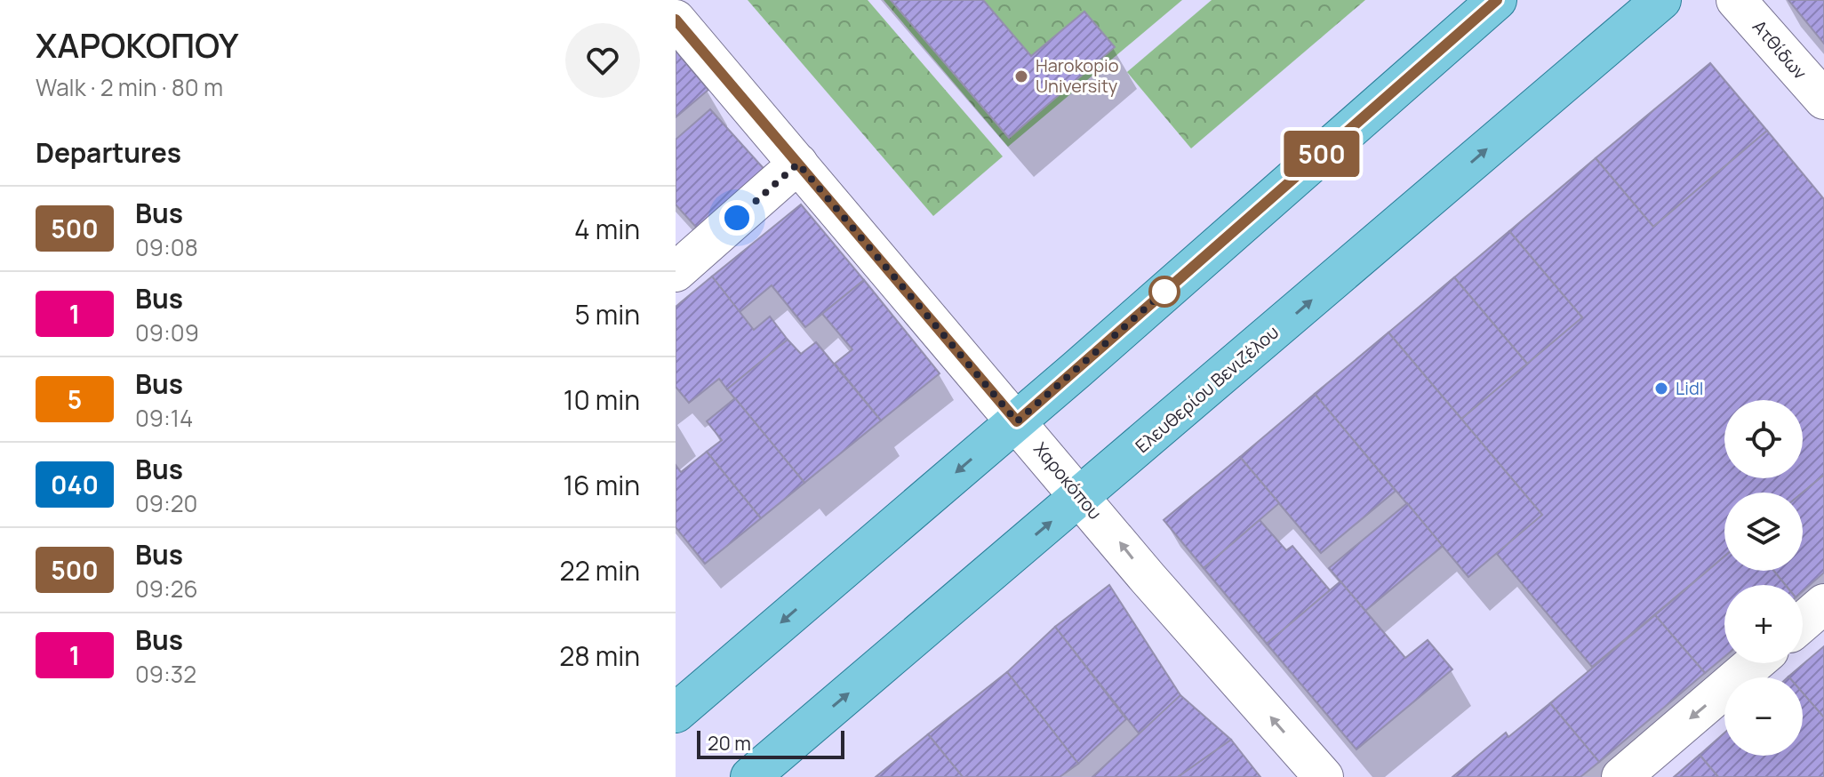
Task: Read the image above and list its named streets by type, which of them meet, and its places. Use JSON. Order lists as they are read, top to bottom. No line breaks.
{"streets":{"main road":["Ελευθερίου Βενιζέλου"],"street":["Ατθίδων","Χαροκόπου"]},"crossings":[["Ελευθερίου Βενιζέλου","Χαροκόπου"]],"one_way":["Χαροκόπου"],"places":["Harokopio University","Lidl"],"lines":["bus line 500"],"scale_bar":"20 m","page":{"heading":[["ΧΑΡΟΚΟΠΟΥ","Walk · 2 min · 80 m"],"Departures"],"on_map":"500","list":[{"mark":"500","name":"Bus","note":"09:08","value":"4 min"},{"mark":"1","name":"Bus","note":"09:09","value":"5 min"},{"mark":"5","name":"Bus","note":"09:14","value":"10 min"},{"mark":"040","name":"Bus","note":"09:20","value":"16 min"},{"mark":"500","name":"Bus","note":"09:26","value":"22 min"},{"mark":"1","name":"Bus","note":"09:32","value":"28 min"}],"map_buttons":["+","−"],"scale":"20 m"}}
